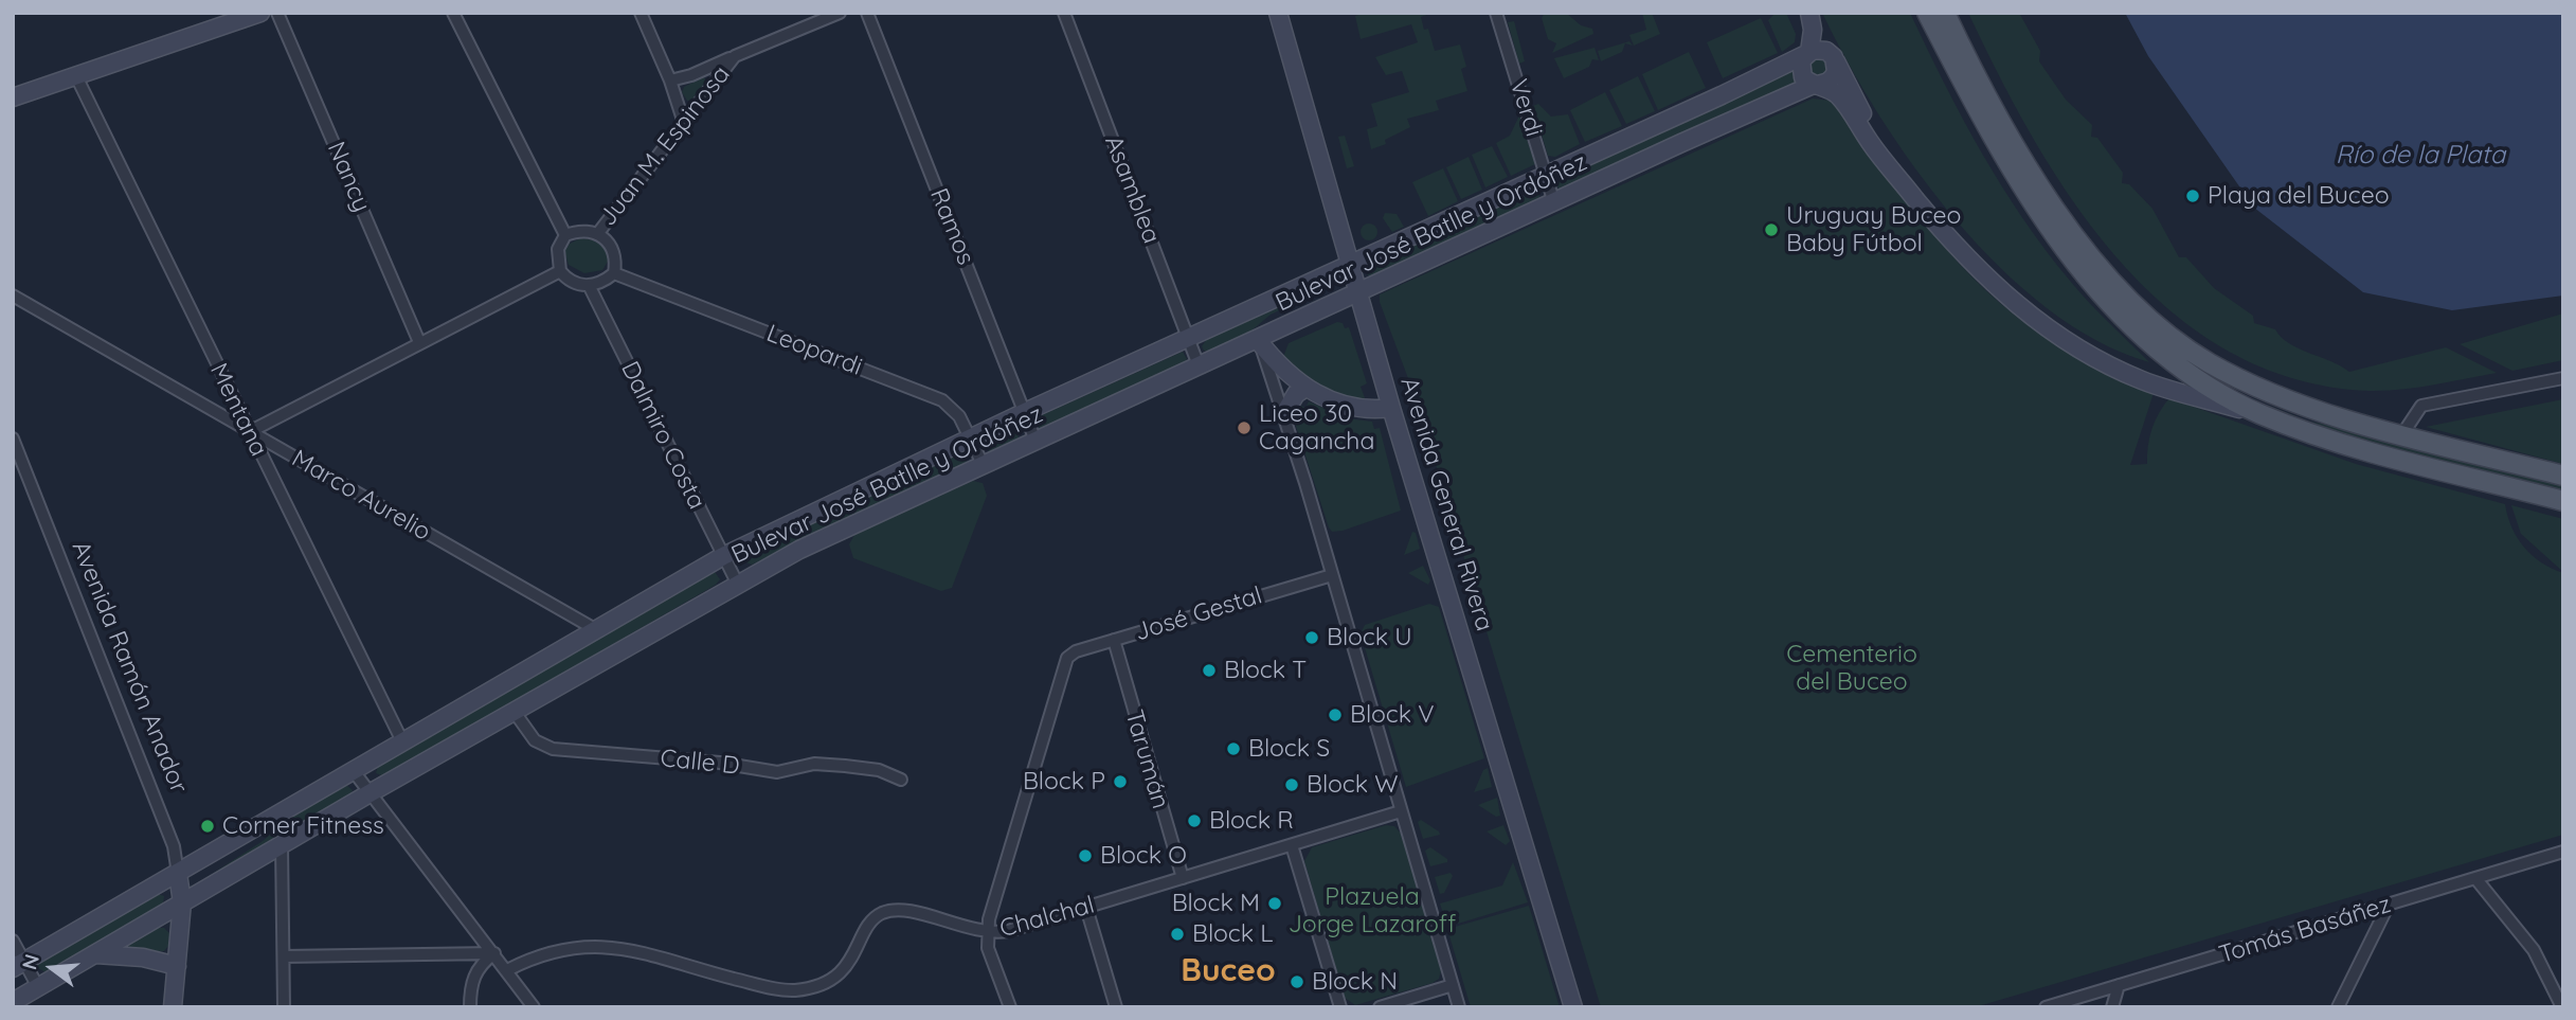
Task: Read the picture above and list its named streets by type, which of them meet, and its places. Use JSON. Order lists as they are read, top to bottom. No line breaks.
{"streets":{"main road":["Bulevar José Batlle y Ordóñez","Avenida General Rivera","Avenida Ramón Anador"],"street":["Verdi","Juan M. Espinosa","Nancy","Asamblea","Ramos","Leopardi","Mentana","Dalmiro Costa","Marco Aurelio","José Gestal","Tarumán","Calle D","Chalchal","Tomás Basáñez"]},"crossings":[["Verdi","Bulevar José Batlle y Ordóñez"],["Juan M. Espinosa","Leopardi"],["Juan M. Espinosa","Dalmiro Costa"],["Asamblea","Bulevar José Batlle y Ordóñez"],["Ramos","Bulevar José Batlle y Ordóñez"],["Bulevar José Batlle y Ordóñez","Leopardi"],["Bulevar José Batlle y Ordóñez","Mentana"],["Bulevar José Batlle y Ordóñez","Dalmiro Costa"],["Bulevar José Batlle y Ordóñez","Marco Aurelio"],["Bulevar José Batlle y Ordóñez","Avenida General Rivera"],["Bulevar José Batlle y Ordóñez","Avenida Ramón Anador"],["Bulevar José Batlle y Ordóñez","Calle D"],["Leopardi","Dalmiro Costa"],["Mentana","Marco Aurelio"],["José Gestal","Tarumán"],["José Gestal","Chalchal"],["Tarumán","Chalchal"]],"districts":["Buceo"],"water":["Río de la Plata"],"parks":["Cementerio del Buceo","Plazuela Jorge Lazaroff"],"places":["Playa del Buceo","Uruguay Buceo Baby Fútbol","Liceo 30 Cagancha","Block U","Block T","Block V","Block S","Block P","Block W","Block R","Corner Fitness","Block O","Block M","Block L","Block N"],"north":"left"}
